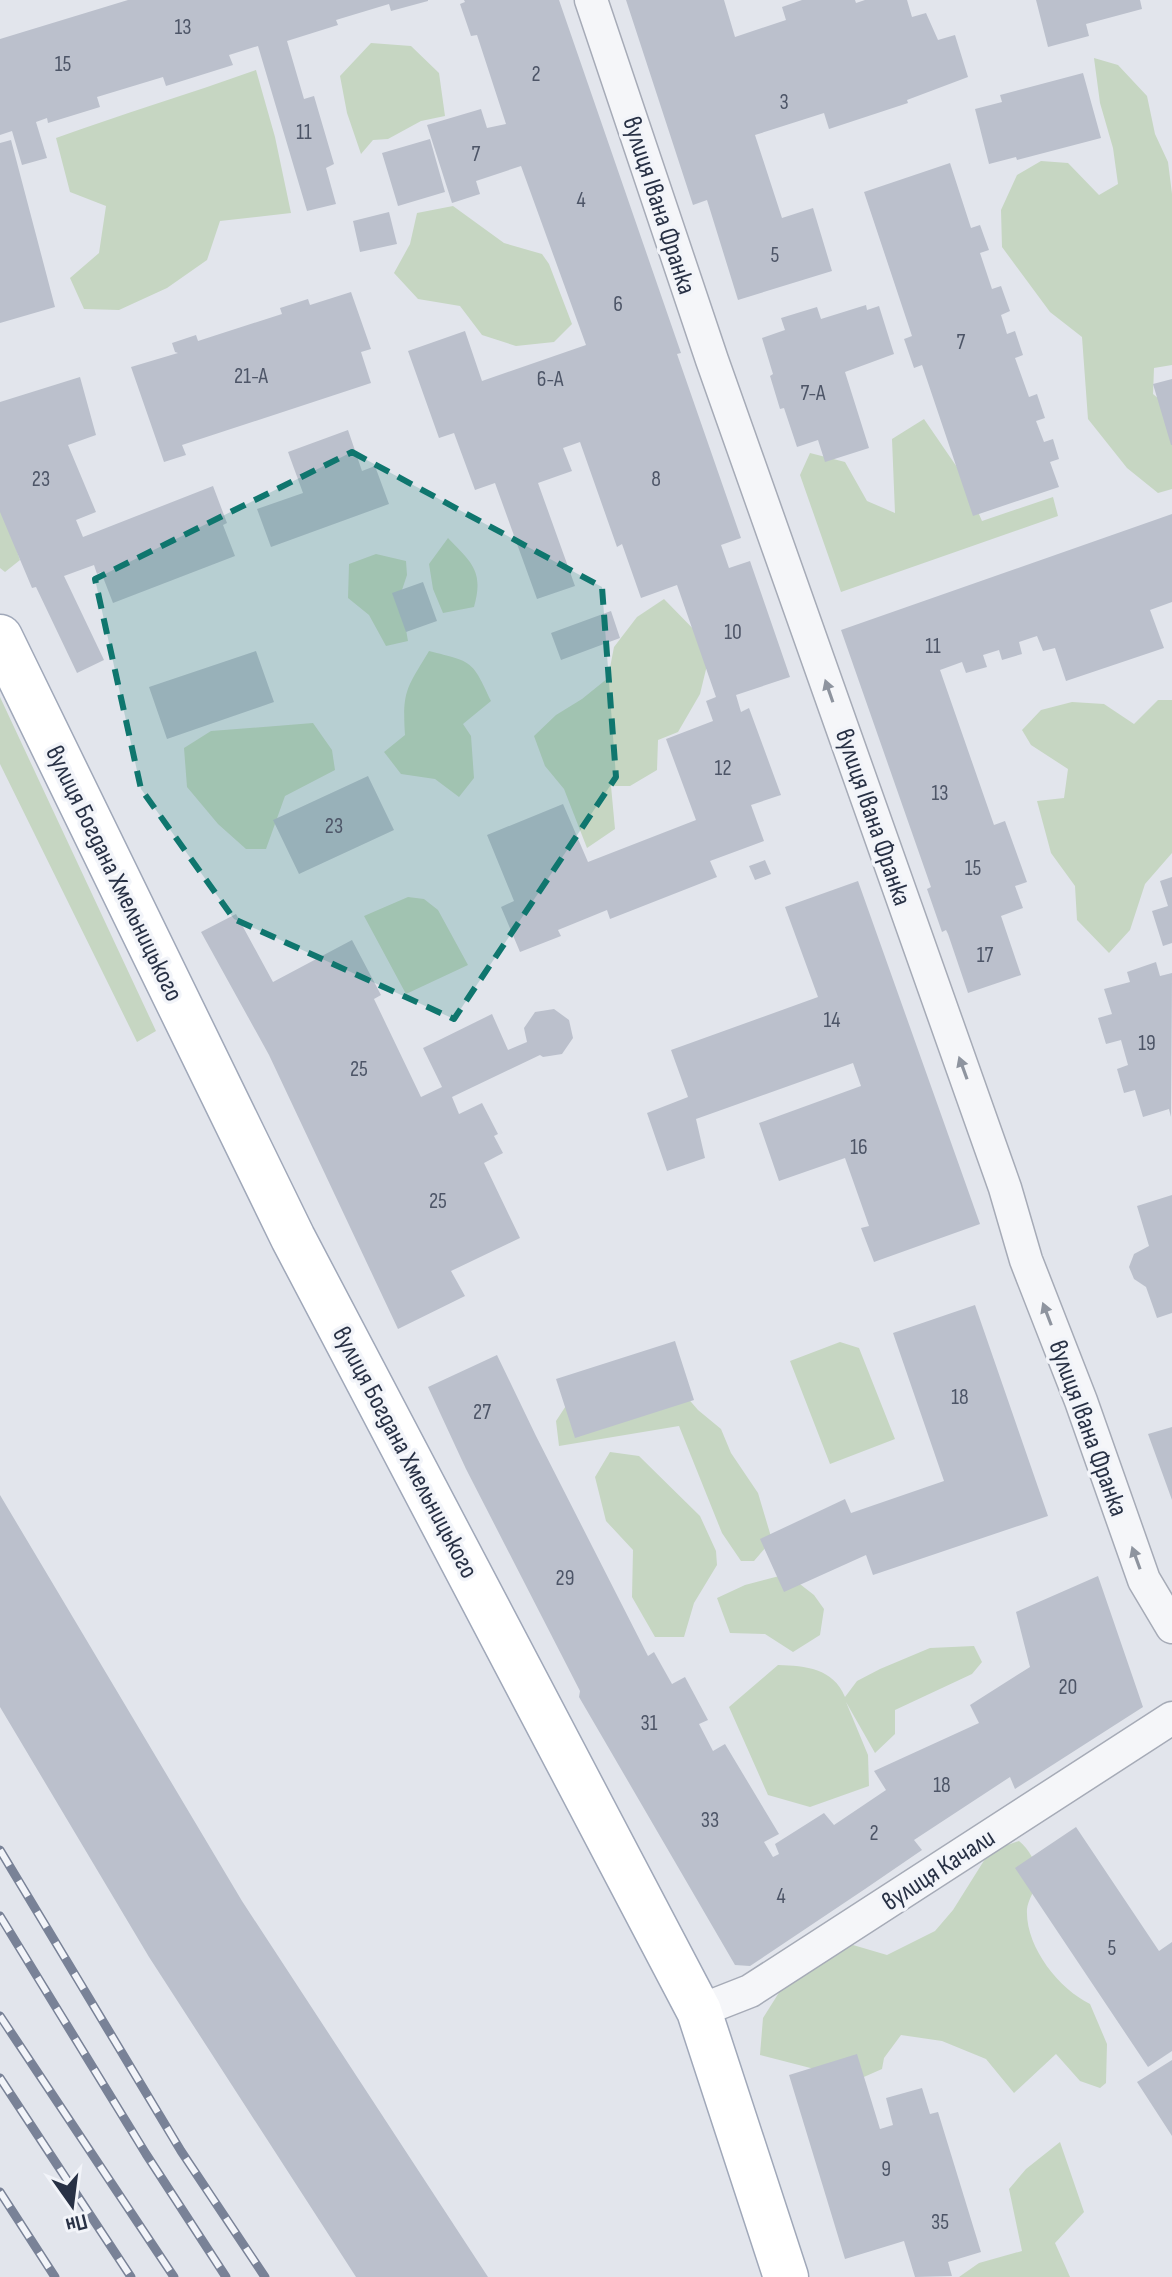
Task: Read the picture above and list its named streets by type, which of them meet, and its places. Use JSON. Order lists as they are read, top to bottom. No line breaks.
{"streets":{"main road":["вулиця Богдана Хмельницького"],"street":["вулиця Івана Франка","вулиця Качали"]},"crossings":[["вулиця Богдана Хмельницького","вулиця Качали"]],"one_way":["вулиця Івана Франка"],"house_numbers":["13","15","2","3","11","7","4","5","6","7","21-А","6-А","7-А","23","8","10","11","12","13","23","15","17","14","19","25","16","25","18","27","29","20","31","18","33","2","4","5","9","35"],"north":"bottom"}
